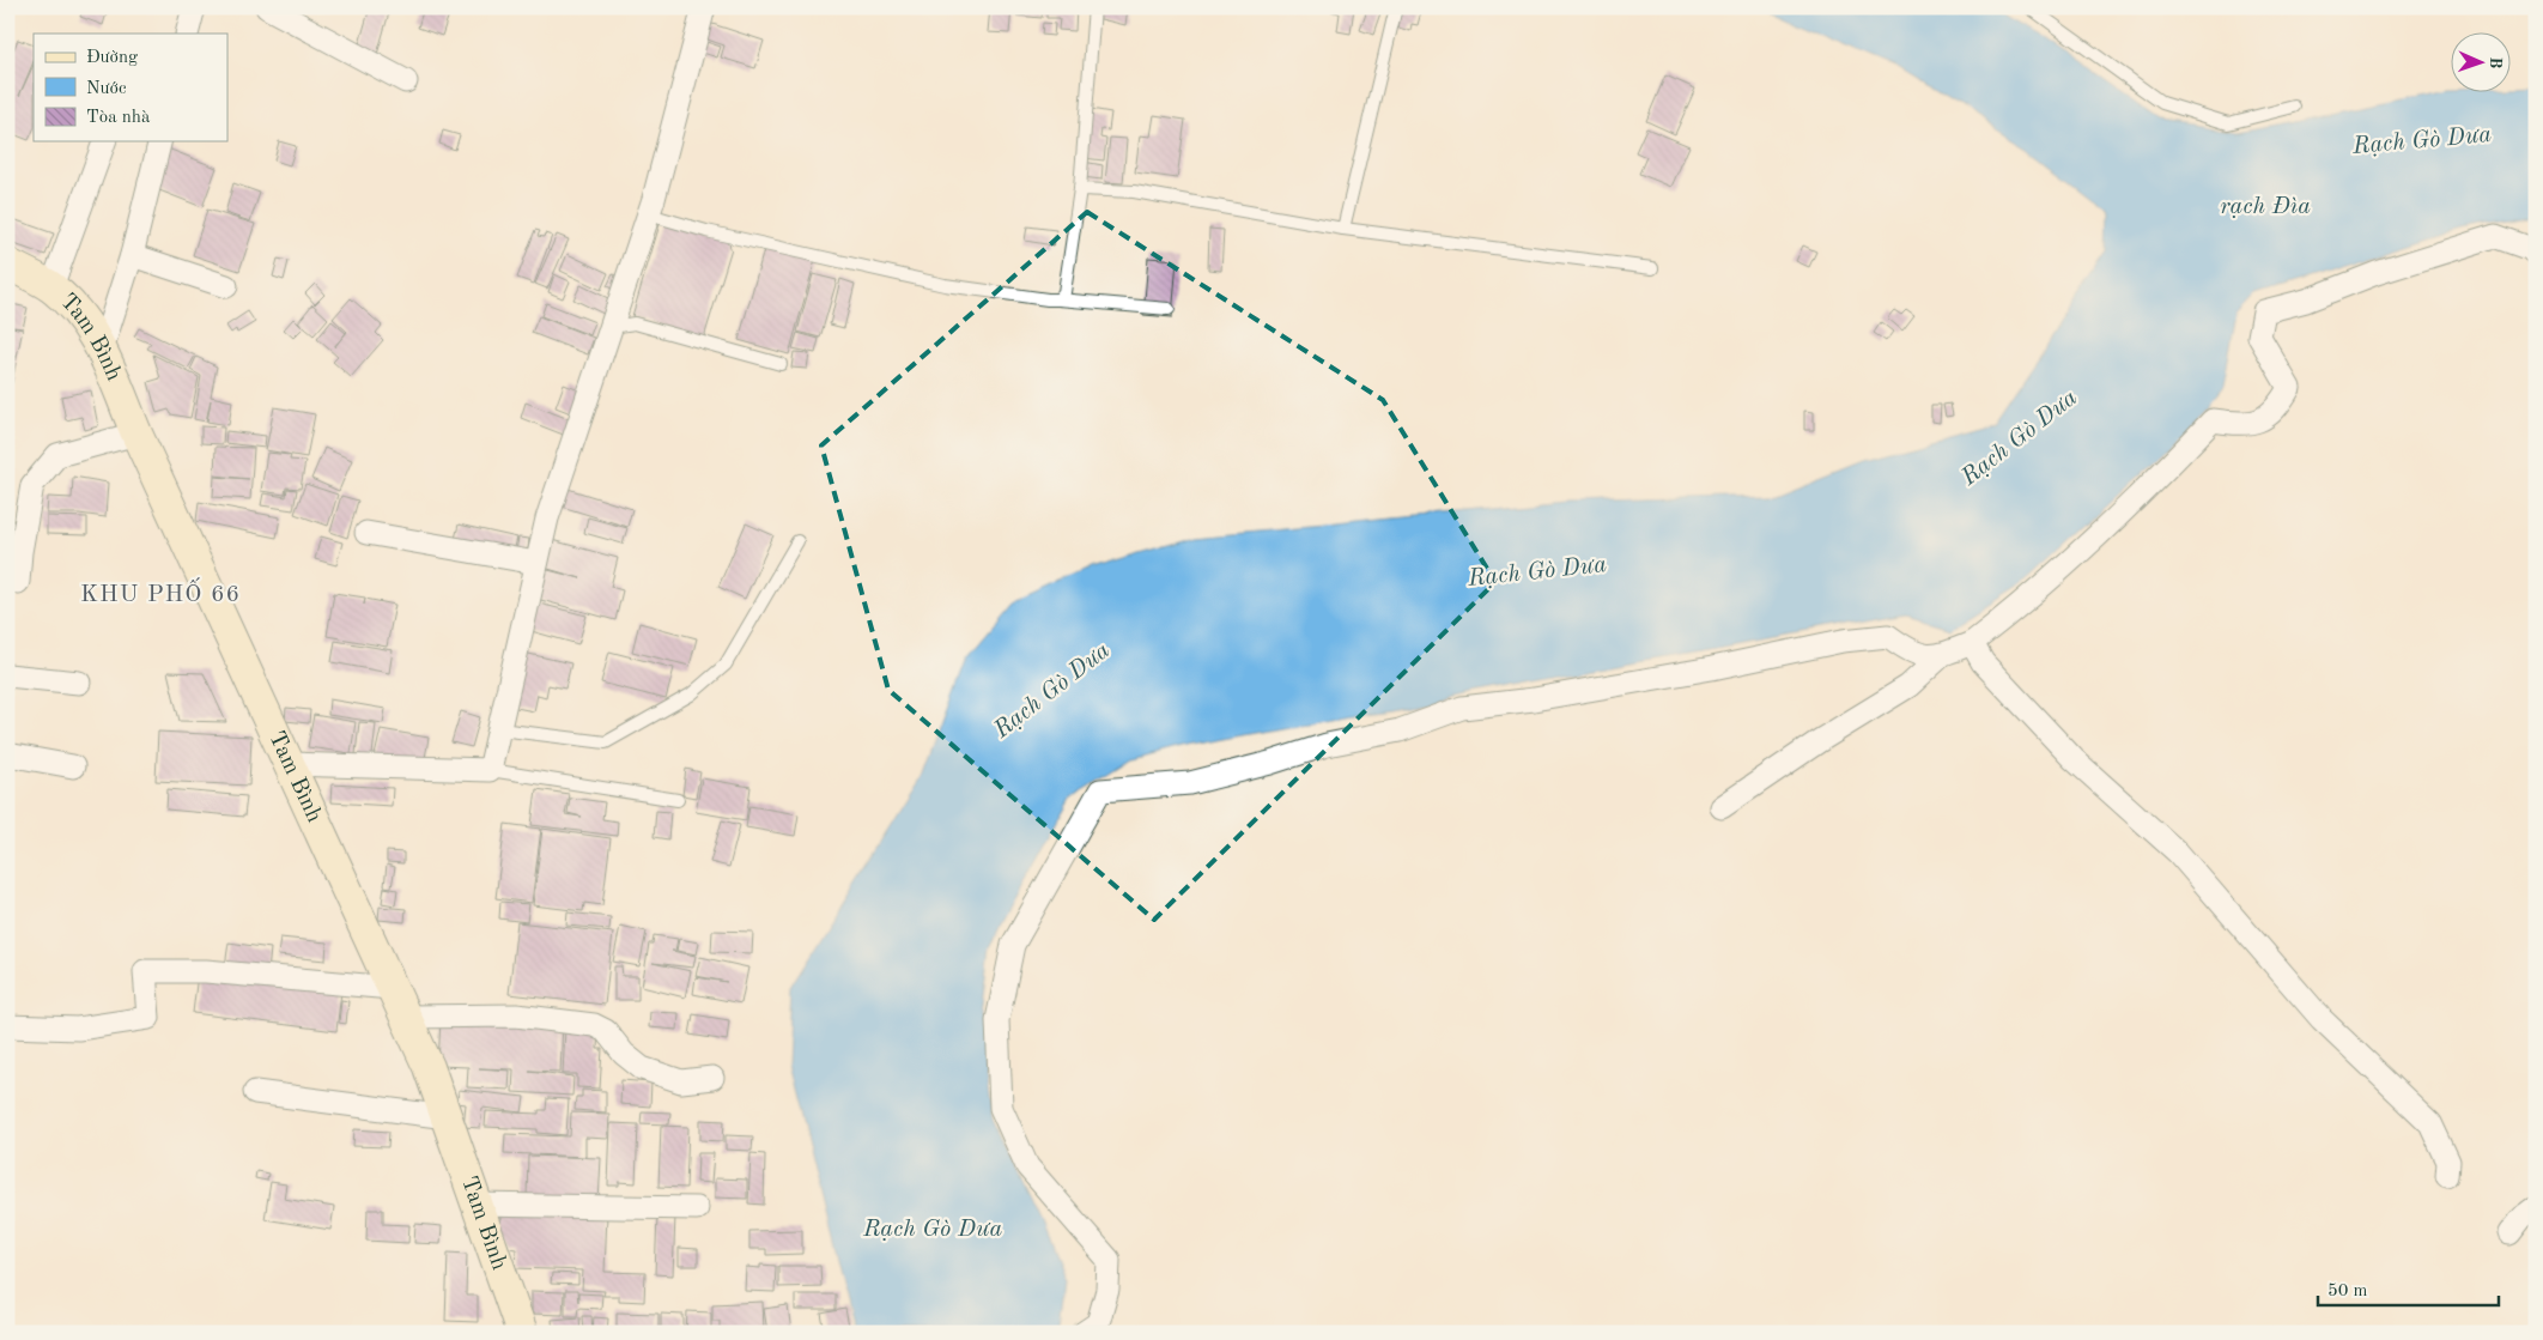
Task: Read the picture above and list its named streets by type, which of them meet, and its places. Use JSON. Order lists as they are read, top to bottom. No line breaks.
{"streets":{"main road":["Tam Bình"]},"districts":["KHU PHỐ 66"],"water":["Rạch Gò Dưa","rạch Đìa"],"legend":["Đường","Nước","Tòa nhà"],"scale_bar":"50 m","north":"right"}
